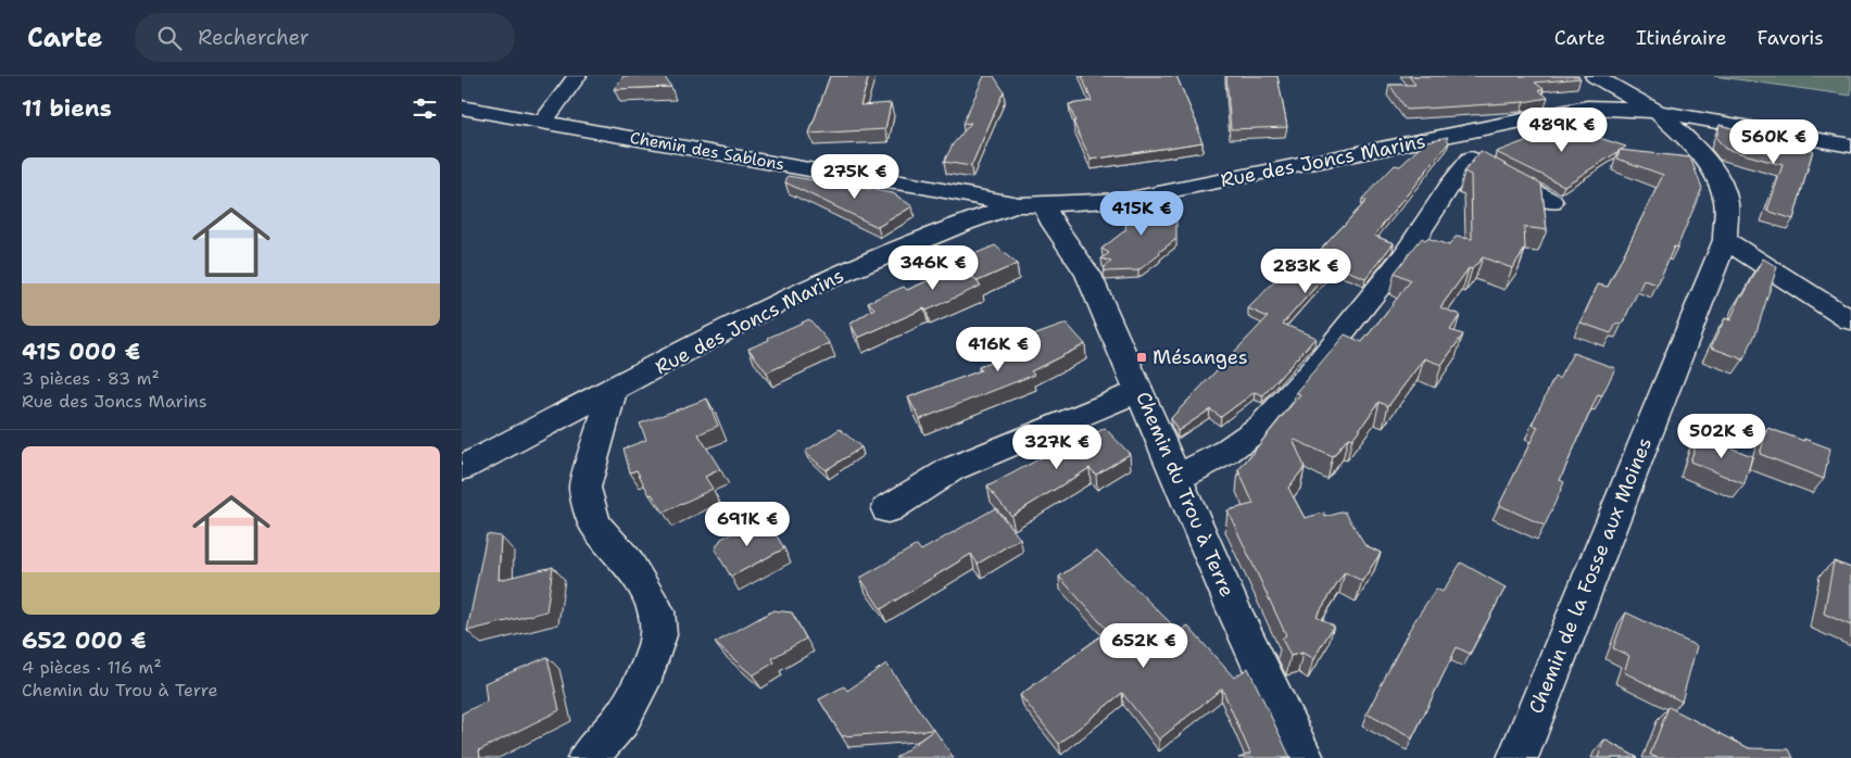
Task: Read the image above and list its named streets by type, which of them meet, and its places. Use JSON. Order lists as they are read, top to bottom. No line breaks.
{"streets":{"street":["Chemin des Sablons","Rue des Joncs Marins","Chemin du Trou à Terre","Chemin de la Fosse aux Moines"]},"crossings":[["Chemin des Sablons","Rue des Joncs Marins"],["Chemin des Sablons","Chemin du Trou à Terre"],["Rue des Joncs Marins","Chemin du Trou à Terre"],["Rue des Joncs Marins","Chemin de la Fosse aux Moines"]],"places":{"transit":["Mésanges"]},"page":{"header":"Carte","search":"Rechercher","nav":["Carte","Itinéraire","Favoris"],"heading":"11 biens","price":["489K €","560K €","275K €","415K €","346K €","283K €","416K €","502K €","327K €","691K €","652K €"],"list":[{"name":"415 000 €","note":"3 pièces · 83 m² · Rue des Joncs Marins"},{"name":"652 000 €","note":"4 pièces · 116 m² · Chemin du Trou à Terre"}]}}
